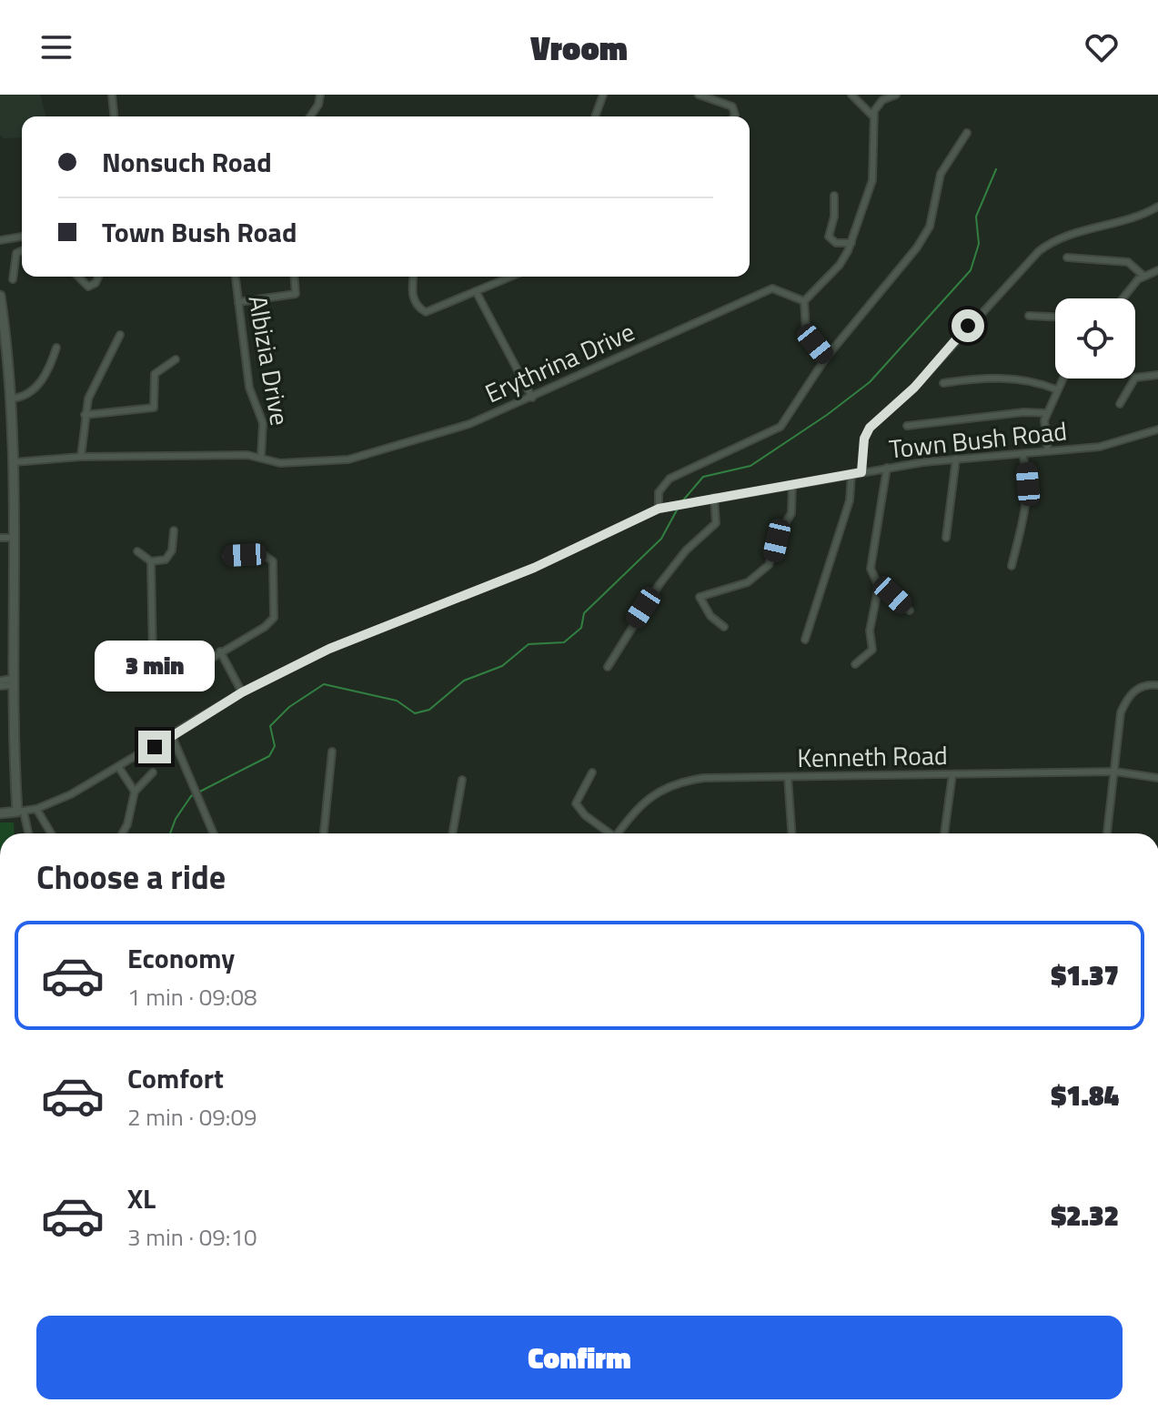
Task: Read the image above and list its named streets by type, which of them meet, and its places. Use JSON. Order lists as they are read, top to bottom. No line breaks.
{"streets":{"street":["Albizia Drive","Erythrina Drive","Town Bush Road","Kenneth Road"]},"crossings":[["Albizia Drive","Erythrina Drive"]],"page":{"header":"Vroom","banner":["Nonsuch Road","Town Bush Road"],"bubble":"3 min","heading":"Choose a ride","list":[{"name":"Economy","note":"1 min · 09:08","value":"$1.37"},{"name":"Comfort","note":"2 min · 09:09","value":"$1.84"},{"name":"XL","note":"3 min · 09:10","value":"$2.32"}],"buttons":"Confirm"}}
